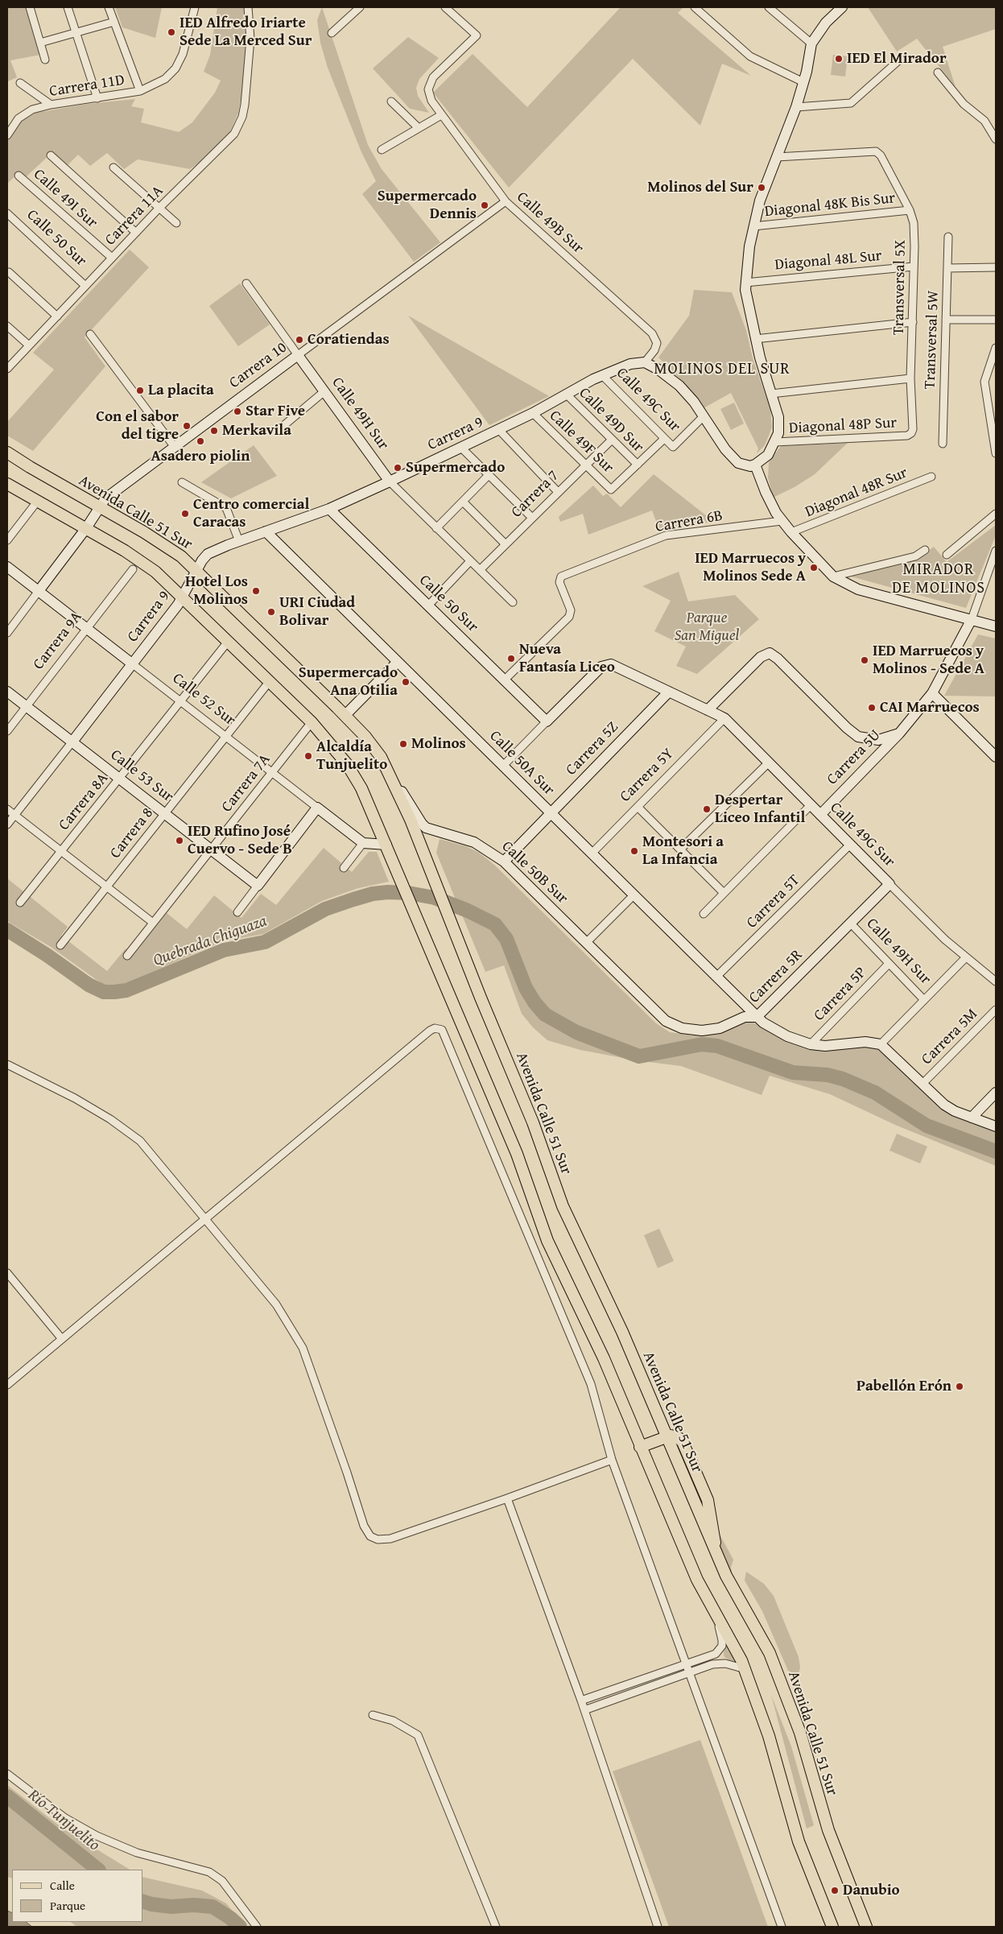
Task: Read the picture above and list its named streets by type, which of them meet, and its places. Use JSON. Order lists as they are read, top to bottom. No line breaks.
{"streets":{"main road":["Avenida Calle 51 Sur"],"street":["Carrera 11D","Calle 49I Sur","Diagonal 48K Bis Sur","Carrera 11A","Calle 49B Sur","Calle 50 Sur","Diagonal 48L Sur","Transversal 5X","Transversal 5W","Carrera 10","Calle 49C Sur","Calle 49H Sur","Calle 49D Sur","Diagonal 48P Sur","Carrera 9","Calle 49F Sur","Diagonal 48R Sur","Carrera 7","Carrera 6B","Carrera 9A","Calle 52 Sur","Carrera 5Z","Carrera 5U","Calle 50A Sur","Carrera 5Y","Calle 53 Sur","Carrera 7A","Carrera 8A","Carrera 8","Calle 49G Sur","Calle 50B Sur","Carrera 5T","Carrera 5R","Carrera 5P","Carrera 5M"]},"crossings":[["Calle 49I Sur","Carrera 11A"],["Diagonal 48K Bis Sur","Transversal 5X"],["Carrera 11A","Calle 50 Sur"],["Calle 49B Sur","Carrera 10"],["Calle 49B Sur","Carrera 9"],["Calle 50 Sur","Carrera 9"],["Calle 50 Sur","Carrera 6B"],["Calle 50 Sur","Calle 49G Sur"],["Diagonal 48L Sur","Transversal 5X"],["Transversal 5X","Diagonal 48P Sur"],["Carrera 10","Calle 49H Sur"],["Carrera 10","Avenida Calle 51 Sur"],["Carrera 10","Calle 52 Sur"],["Calle 49C Sur","Carrera 9"],["Calle 49H Sur","Carrera 9"],["Calle 49H Sur","Carrera 7"],["Calle 49H Sur","Carrera 5R"],["Calle 49H Sur","Carrera 5P"],["Calle 49D Sur","Carrera 9"],["Calle 49D Sur","Calle 49F Sur"],["Calle 49D Sur","Carrera 7"],["Carrera 9","Calle 49F Sur"],["Carrera 9","Avenida Calle 51 Sur"],["Carrera 9","Calle 52 Sur"],["Carrera 9","Calle 50A Sur"],["Carrera 9","Calle 53 Sur"],["Calle 49F Sur","Carrera 7"],["Avenida Calle 51 Sur","Calle 50B Sur"],["Carrera 9A","Calle 52 Sur"],["Carrera 9A","Calle 53 Sur"],["Calle 52 Sur","Carrera 7A"],["Calle 52 Sur","Carrera 8A"],["Calle 52 Sur","Carrera 8"],["Carrera 5Z","Calle 50A Sur"],["Carrera 5Z","Calle 49G Sur"],["Carrera 5Z","Calle 50B Sur"],["Carrera 5U","Calle 49G Sur"],["Calle 50A Sur","Carrera 5Y"],["Calle 50A Sur","Carrera 5T"],["Calle 50A Sur","Carrera 5R"],["Calle 50A Sur","Carrera 5P"],["Carrera 5Y","Calle 49G Sur"],["Calle 53 Sur","Carrera 7A"],["Calle 53 Sur","Carrera 8A"],["Calle 53 Sur","Carrera 8"],["Calle 49G Sur","Carrera 5T"],["Calle 49G Sur","Carrera 5R"],["Calle 50B Sur","Carrera 5R"]],"districts":["MOLINOS DEL SUR","MIRADOR DE MOLINOS"],"water":["Quebrada Chiguaza","Río Tunjuelito"],"parks":["Parque San Miguel"],"places":["IED Alfredo Iriarte Sede La Merced Sur","IED El Mirador","Molinos del Sur","Supermercado Dennis","Coratiendas","La placita","Star Five","Con el sabor del tigre","Merkavila","Asadero piolin","Supermercado","Centro comercial Caracas","IED Marruecos y Molinos Sede A","Hotel Los Molinos","URI Ciudad Bolivar","Nueva Fantasía Liceo","IED Marruecos y Molinos - Sede A","Supermercado Ana Otilia","CAI Marruecos","Molinos","Alcaldía Tunjuelito","Despertar Liceo Infantil","IED Rufino José Cuervo - Sede B","Montesori a La Infancia","Pabellón Erón","Danubio"],"legend":["Calle","Parque"]}
